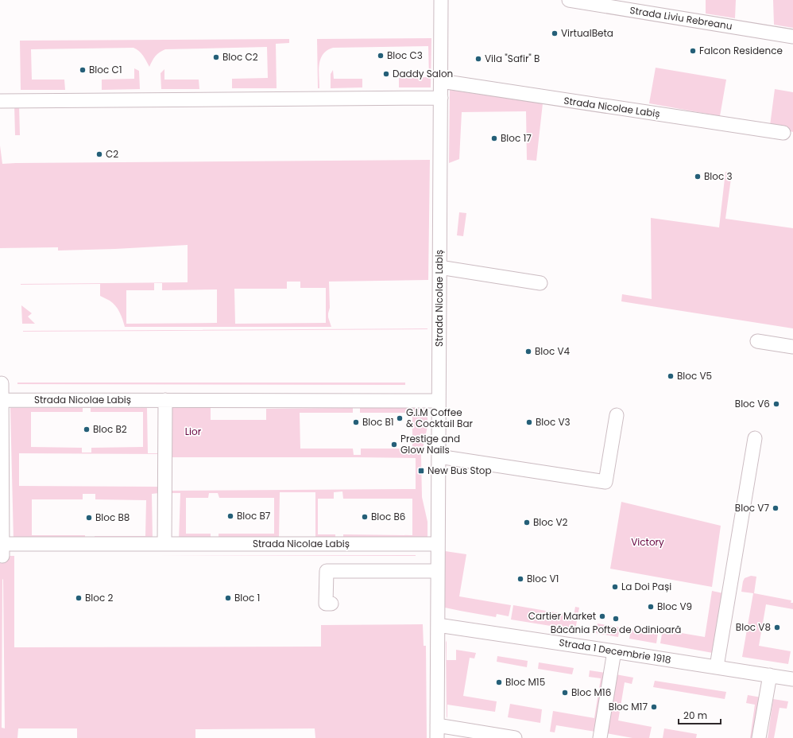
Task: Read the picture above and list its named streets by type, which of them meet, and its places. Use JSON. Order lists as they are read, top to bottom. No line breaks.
{"streets":{"street":["Strada Liviu Rebreanu","Strada Nicolae Labiș","Strada 1 Decembrie 1918"]},"crossings":[["Strada Nicolae Labiș","Strada 1 Decembrie 1918"]],"parks":["Lior","Victory"],"places":{"other":["VirtualBeta","Falcon Residence","Bloc C3","Bloc C2","Vila \"Safir\" B","Bloc C1","Daddy Salon","Bloc 17","C2","Bloc 3","Bloc V4","Bloc V5","Bloc V6","G.I.M Coffee & Cocktail Bar","Bloc B1","Bloc V3","Bloc B2","Prestige and Glow Nails","Bloc V7","Bloc B7","Bloc B6","Bloc B8","Bloc V2","Bloc V1","La Doi Pași","Bloc 2","Bloc 1","Bloc V9","Cartier Market","Băcănia Pofte de Odinioară","Bloc V8","Bloc M15","Bloc M16","Bloc M17"],"transit":["New Bus Stop"]},"scale_bar":"20 m"}
